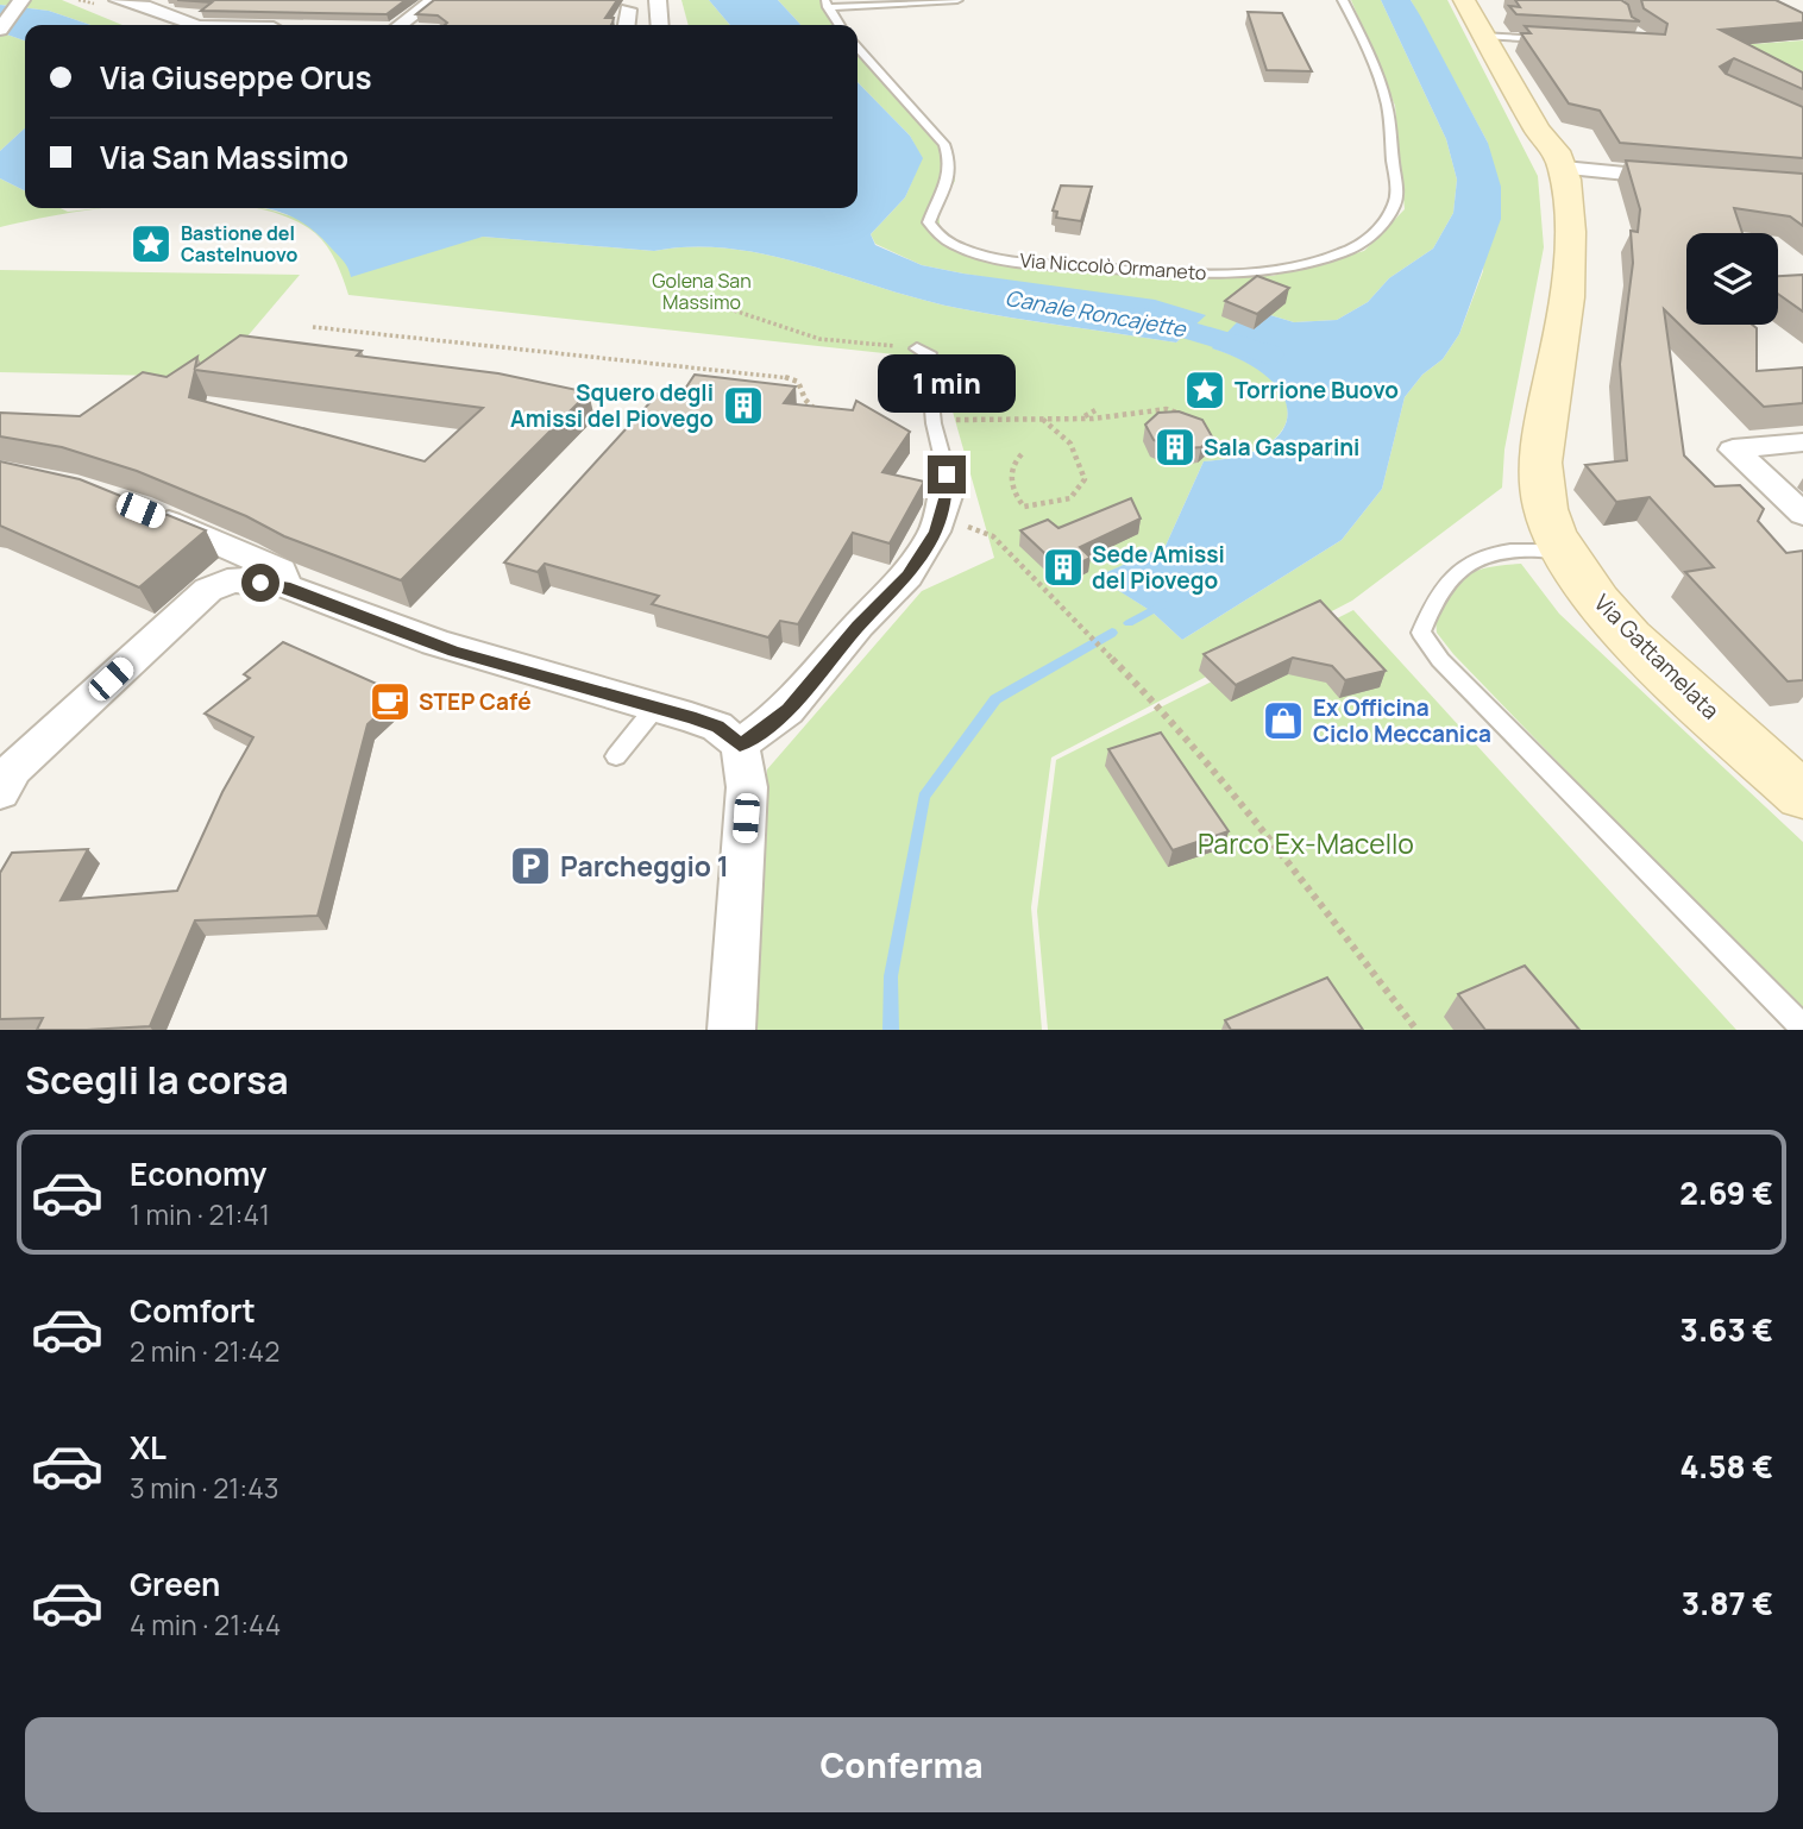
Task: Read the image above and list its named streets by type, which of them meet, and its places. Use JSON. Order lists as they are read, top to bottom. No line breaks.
{"streets":{"main road":["Via Gattamelata"],"lane":["Via Niccolò Ormaneto"]},"water":["Canale Roncajette"],"parks":["Golena San Massimo","Parco Ex-Macello"],"places":{"place":["Bastione del Castelnuovo","Torrione Buovo"],"building":["Squero degli Amissi del Piovego","Sala Gasparini","Sede Amissi del Piovego"],"cafe":["STEP Café"],"shop":["Ex Officina Ciclo Meccanica"],"parking":["Parcheggio 1"]},"page":{"banner":["Via Giuseppe Orus","Via San Massimo"],"bubble":"1 min","heading":"Scegli la corsa","list":[{"name":"Economy","note":"1 min · 21:41","value":"2.69 €"},{"name":"Comfort","note":"2 min · 21:42","value":"3.63 €"},{"name":"XL","note":"3 min · 21:43","value":"4.58 €"},{"name":"Green","note":"4 min · 21:44","value":"3.87 €"}],"buttons":"Conferma"}}
